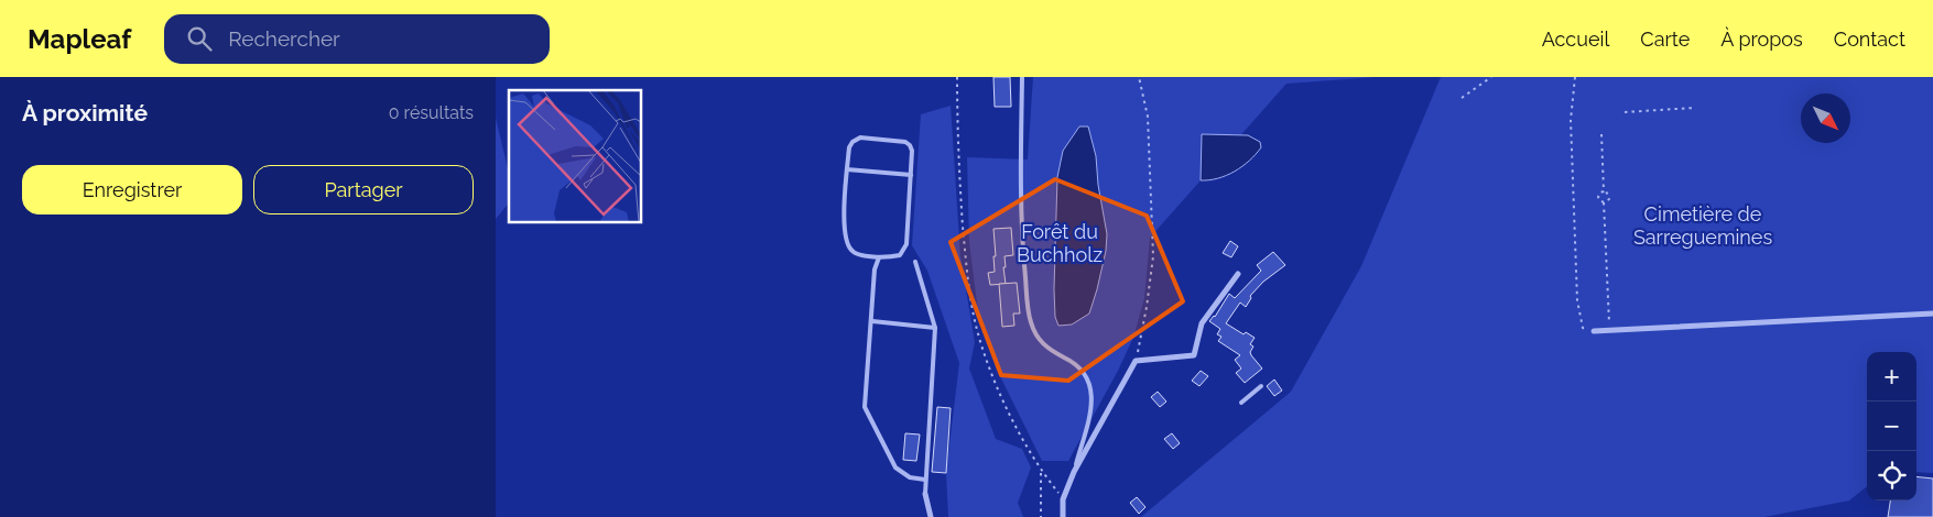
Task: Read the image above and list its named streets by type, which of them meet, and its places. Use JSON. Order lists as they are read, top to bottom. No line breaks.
{"parks":["Cimetière de Sarreguemines","Forêt du Buchholz"],"north":"bottom right","page":{"header":"Mapleaf","search":"Rechercher","nav":["Accueil","Carte","À propos","Contact"],"heading":["À proximité","0 résultats"],"buttons":["Enregistrer","Partager"],"map_buttons":["+","−"]}}
